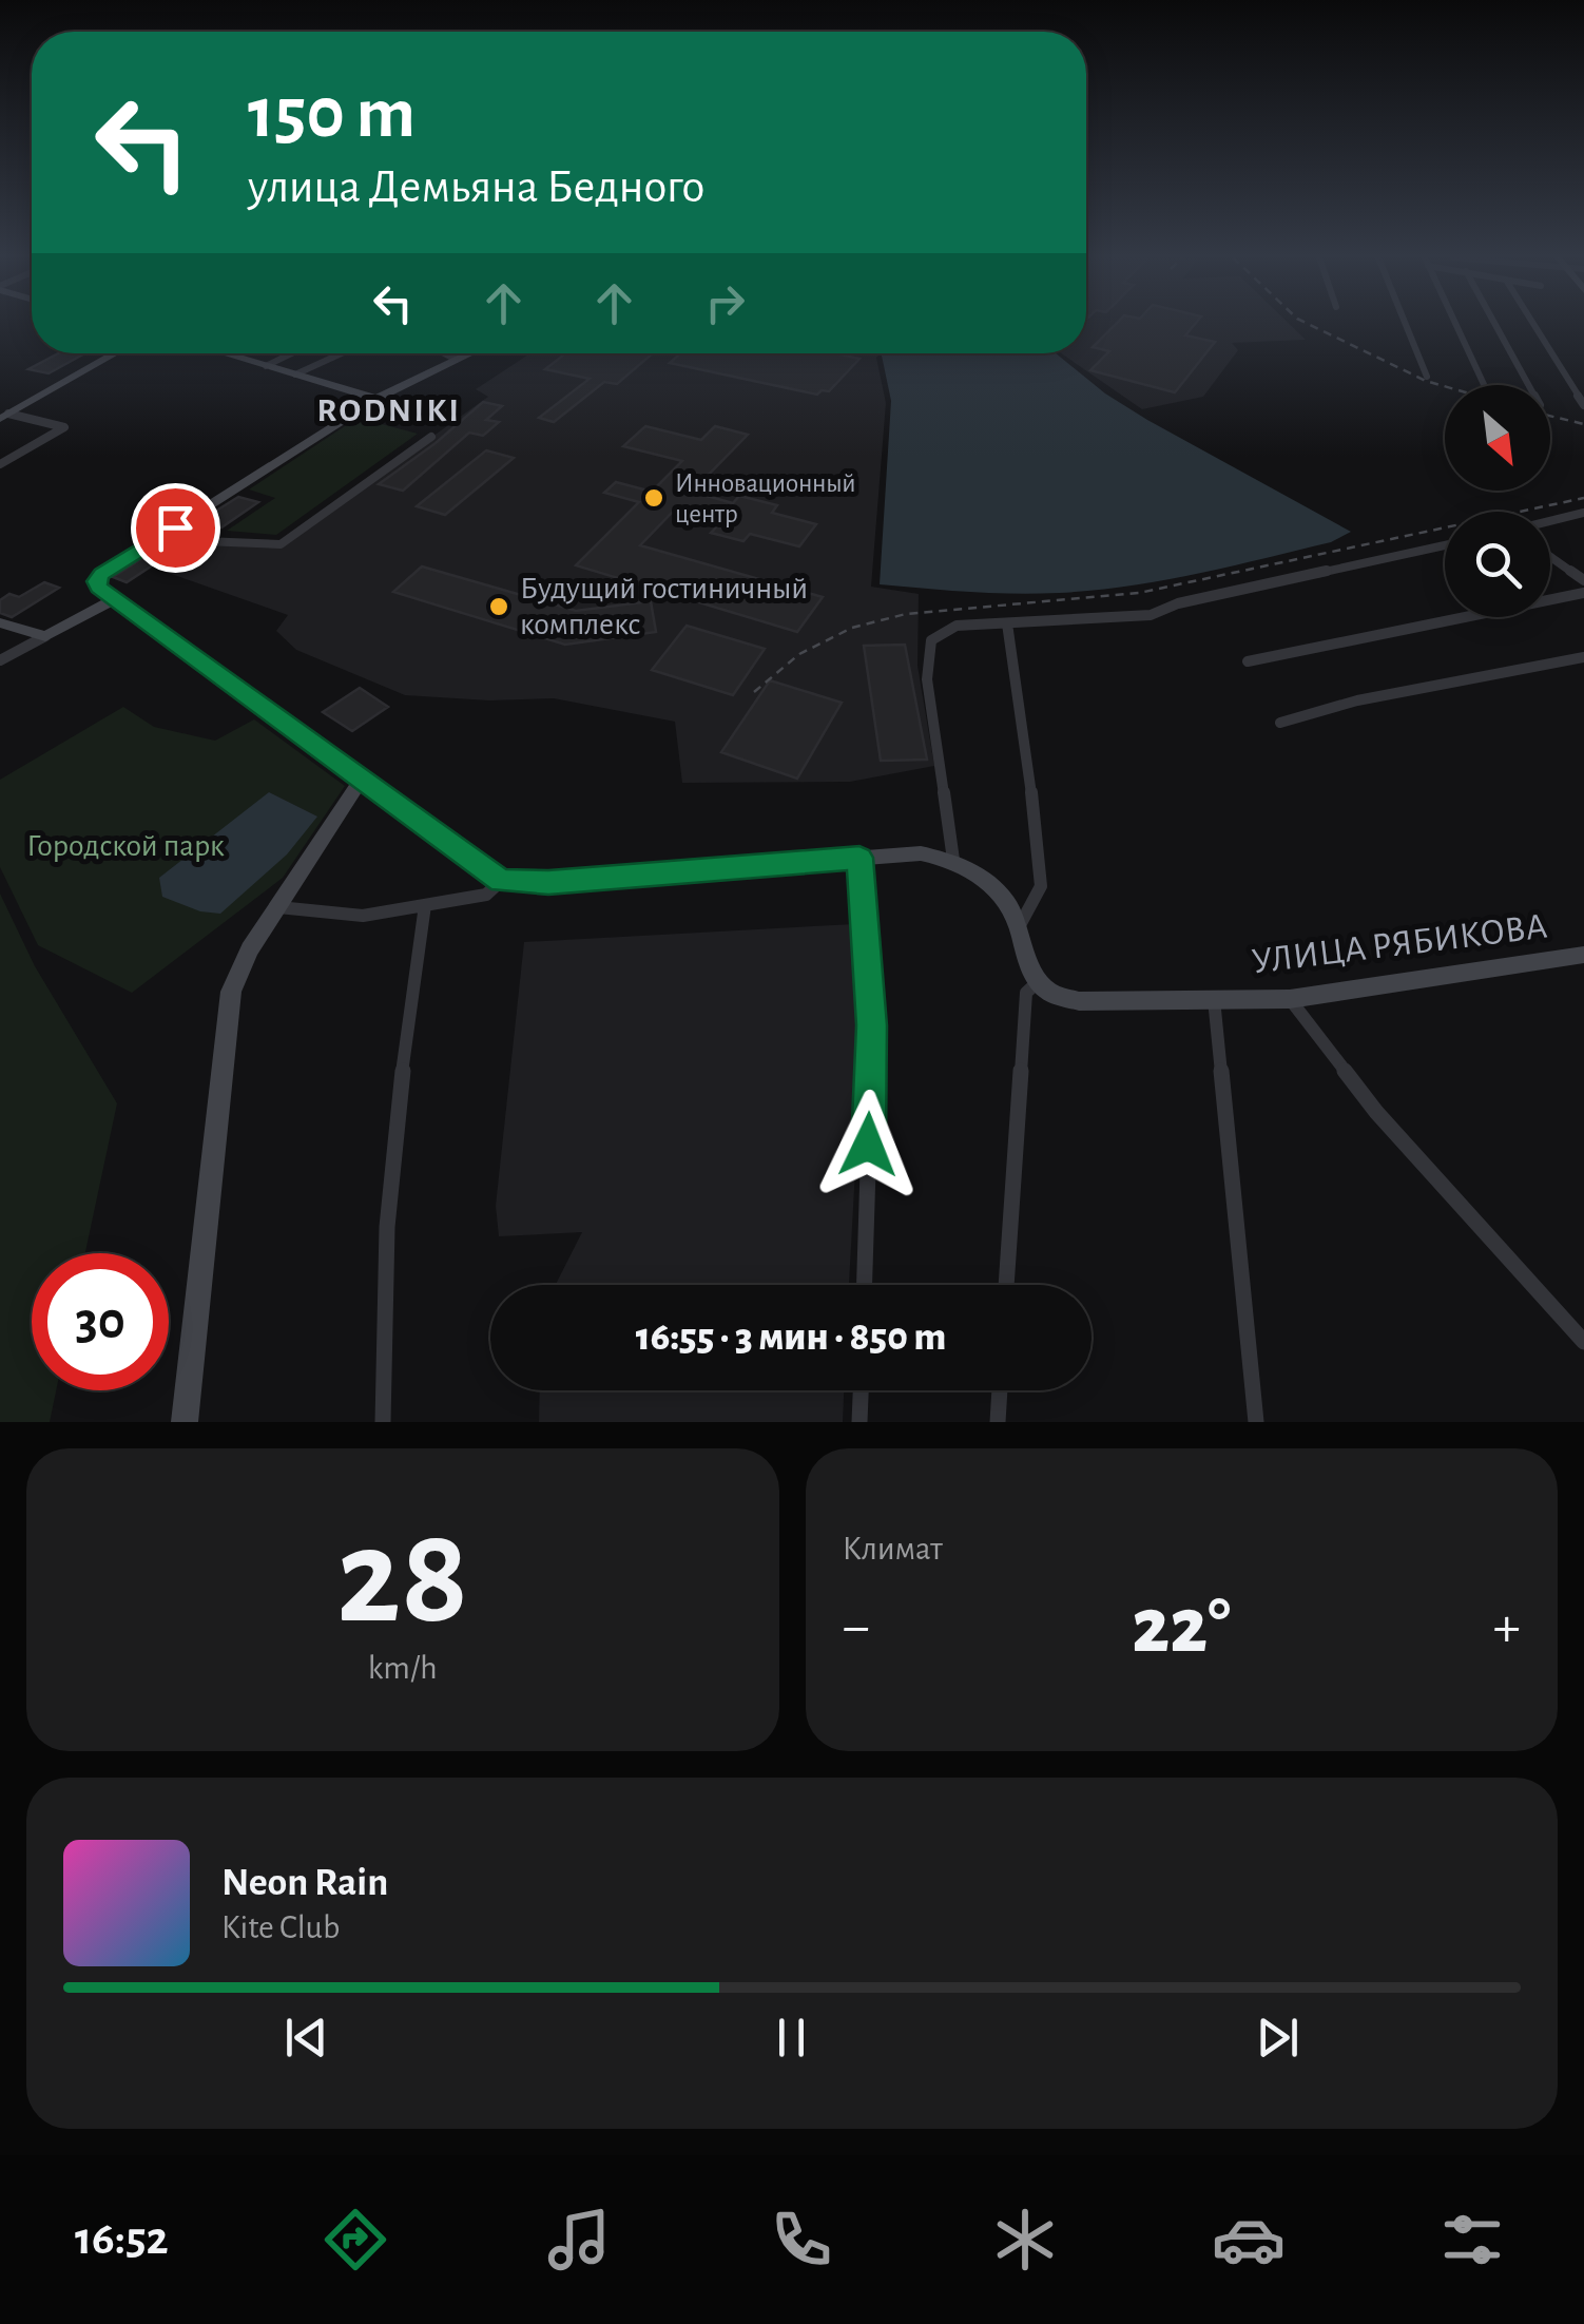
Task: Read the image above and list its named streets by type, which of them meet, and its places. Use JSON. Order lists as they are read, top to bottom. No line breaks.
{"streets":{"main road":["УЛИЦА РЯБИКОВА"]},"districts":["RODNIKI"],"parks":["Городской парк"],"places":["Инновационный центр","Будущий гостиничный комплекс"],"north":"bottom right","page":{"turn":["150 m","улица Демьяна Бедного"],"limit":"30","trip":"16:55 · 3 мин · 850 m","tile":[["28","km/h"],"Климат"],"heat":["−","22°","+"],"song":["Neon Rain","Kite Club"],"tabs":"16:52"}}
